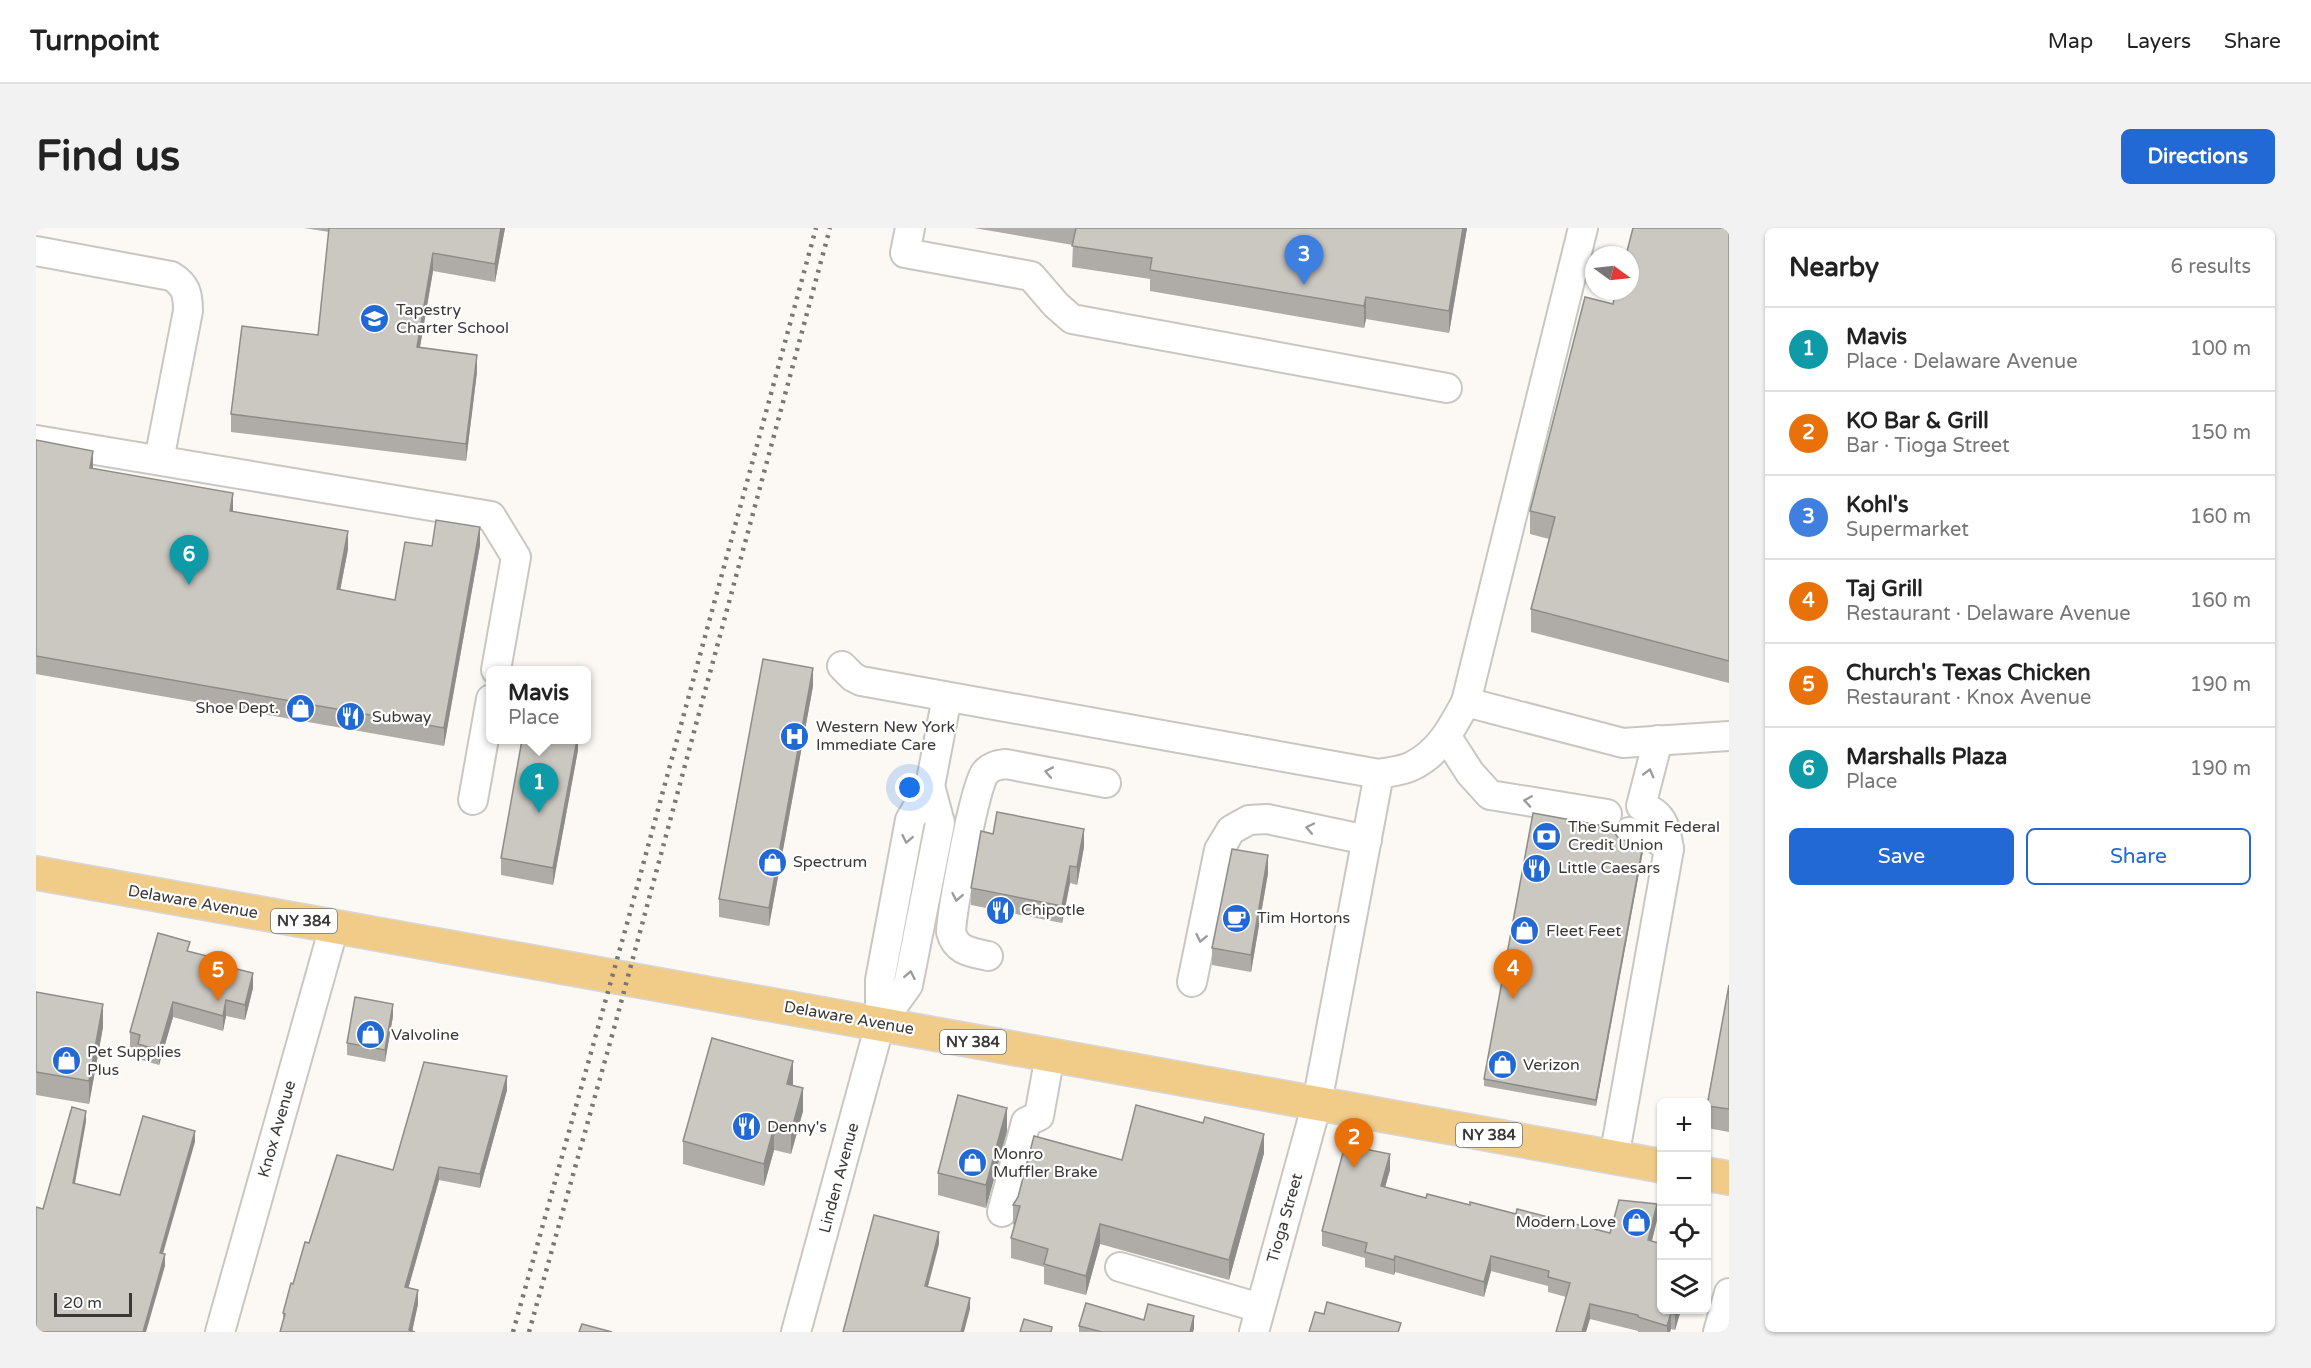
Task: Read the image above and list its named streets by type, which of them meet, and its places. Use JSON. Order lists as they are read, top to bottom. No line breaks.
{"streets":{"main road":["Delaware Avenue","NY 384"],"street":["Knox Avenue","Linden Avenue","Tioga Street"]},"crossings":[["Delaware Avenue","Knox Avenue"],["Delaware Avenue","Linden Avenue"],["Delaware Avenue","Tioga Street"]],"places":{"school or university":["Tapestry Charter School"],"shop":["Shoe Dept.","Spectrum","Fleet Feet","Valvoline","Pet Supplies Plus","Verizon","Monro Muffler Brake","Modern Love"],"restaurant":["Subway","Little Caesars","Chipotle","Denny's"],"hospital":["Western New York Immediate Care"],"bank":["The Summit Federal Credit Union"],"cafe":["Tim Hortons"]},"scale_bar":"20 m","north":"right","page":{"header":"Turnpoint","nav":["Map","Layers","Share"],"buttons":["Directions",["Save","Share"]],"title":"Find us","heading":["Nearby","6 results"],"pins":["3","6","1","4","5","2"],"list":[{"mark":"1","name":"Mavis","note":"Place · Delaware Avenue","value":"100 m"},{"mark":"2","name":"KO Bar & Grill","note":"Bar · Tioga Street","value":"150 m"},{"mark":"3","name":"Kohl's","note":"Supermarket","value":"160 m"},{"mark":"4","name":"Taj Grill","note":"Restaurant · Delaware Avenue","value":"160 m"},{"mark":"5","name":"Church's Texas Chicken","note":"Restaurant · Knox Avenue","value":"190 m"},{"mark":"6","name":"Marshalls Plaza","note":"Place","value":"190 m"}],"popup":["Mavis","Place"],"map_buttons":["+","−"],"scale":"20 m"}}
